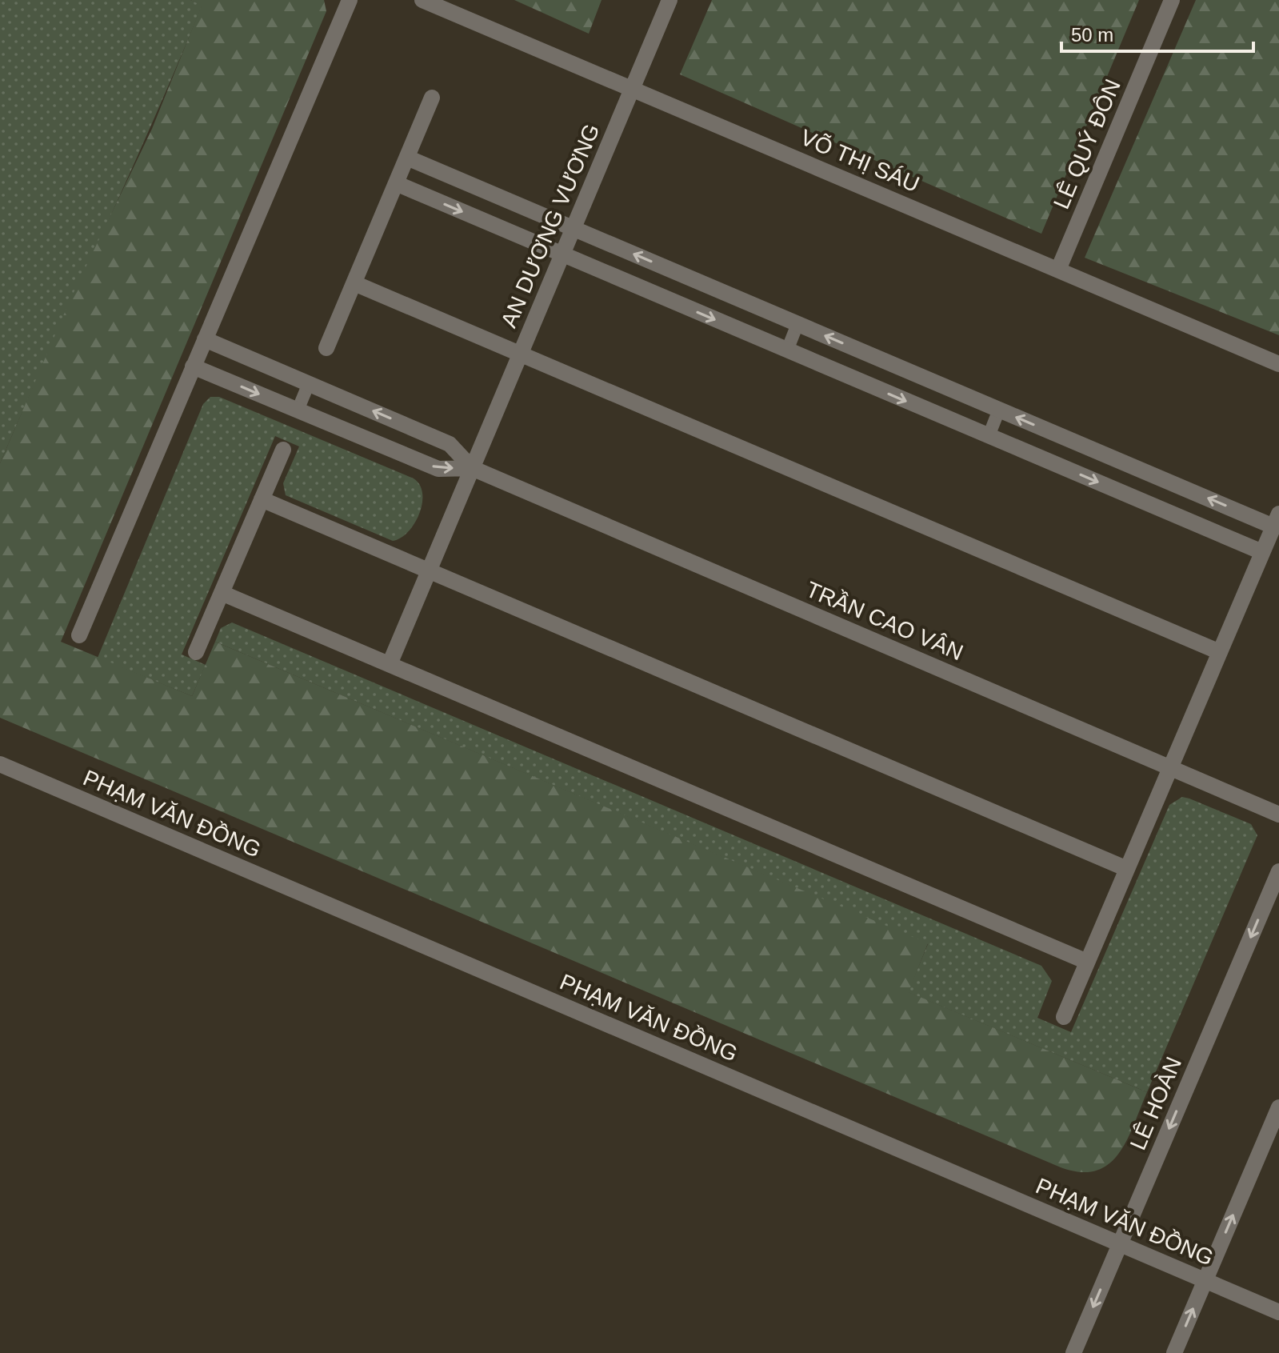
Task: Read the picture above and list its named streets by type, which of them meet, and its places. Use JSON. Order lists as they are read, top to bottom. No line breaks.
{"streets":{"street":["LÊ QUÝ ĐÔN","VÕ THỊ SÁU","AN DƯƠNG VƯƠNG","TRẦN CAO VÂN","PHẠM VĂN ĐỒNG","LÊ HOÀN"]},"crossings":[["LÊ QUÝ ĐÔN","VÕ THỊ SÁU"],["VÕ THỊ SÁU","AN DƯƠNG VƯƠNG"],["AN DƯƠNG VƯƠNG","TRẦN CAO VÂN"],["PHẠM VĂN ĐỒNG","LÊ HOÀN"]],"scale_bar":"50 m"}
